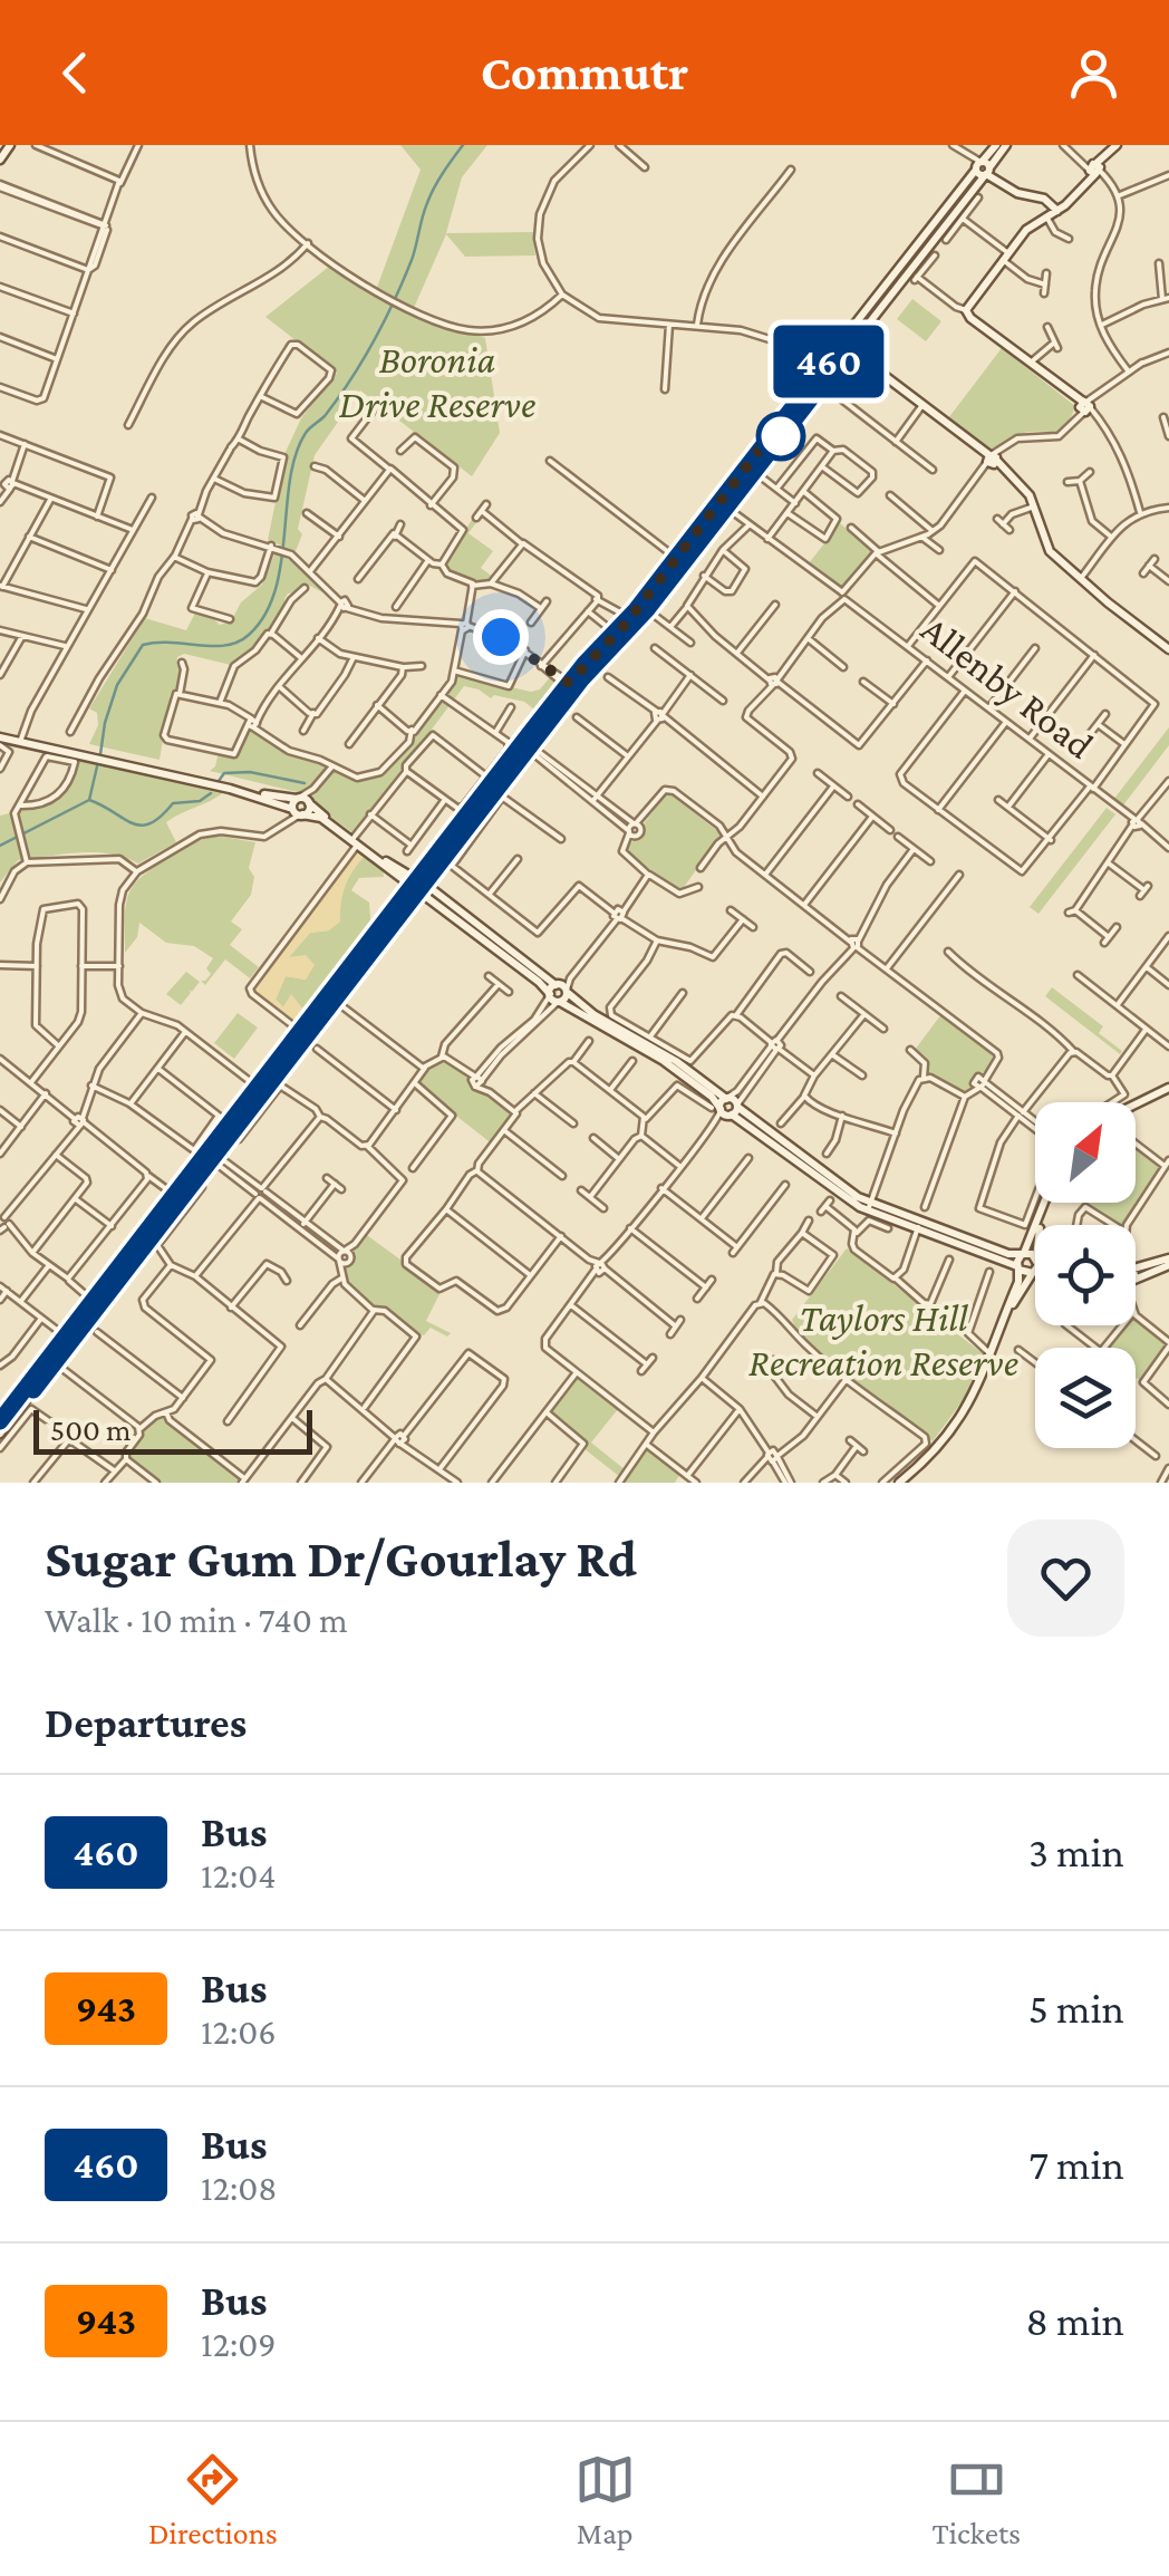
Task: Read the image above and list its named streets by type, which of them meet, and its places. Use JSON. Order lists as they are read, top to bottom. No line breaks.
{"streets":{"street":["Allenby Road"]},"parks":["Boronia Drive Reserve","Taylors Hill Recreation Reserve"],"lines":["bus line 460"],"scale_bar":"500 m","north":"top right","page":{"header":"Commutr","on_map":"460","scale":"500 m","heading":[["Sugar Gum Dr/Gourlay Rd","Walk · 10 min · 740 m"],"Departures"],"list":[{"mark":"460","name":"Bus","note":"12:04","value":"3 min"},{"mark":"943","name":"Bus","note":"12:06","value":"5 min"},{"mark":"460","name":"Bus","note":"12:08","value":"7 min"},{"mark":"943","name":"Bus","note":"12:09","value":"8 min"}],"tabs":["Directions","Map","Tickets"]}}
